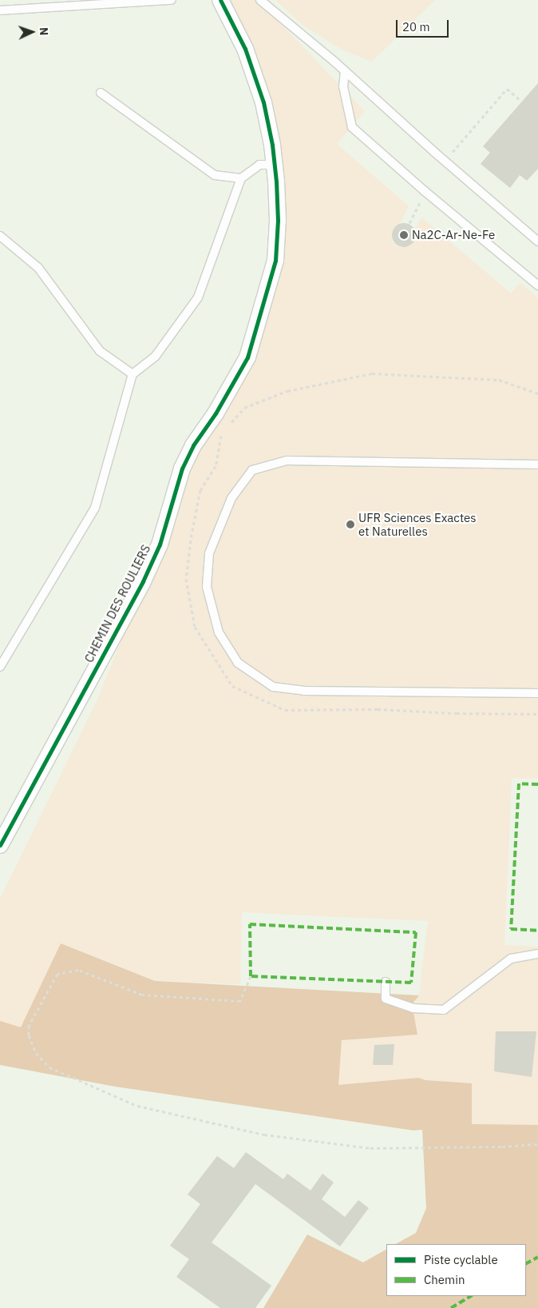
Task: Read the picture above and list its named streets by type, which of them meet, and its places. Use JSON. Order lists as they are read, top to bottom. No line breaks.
{"streets":{"street":["CHEMIN DES ROULIERS"]},"places":["Na2C-Ar-Ne-Fe","UFR Sciences Exactes et Naturelles"],"legend":["Piste cyclable","Chemin"],"scale_bar":"20 m","north":"right"}
